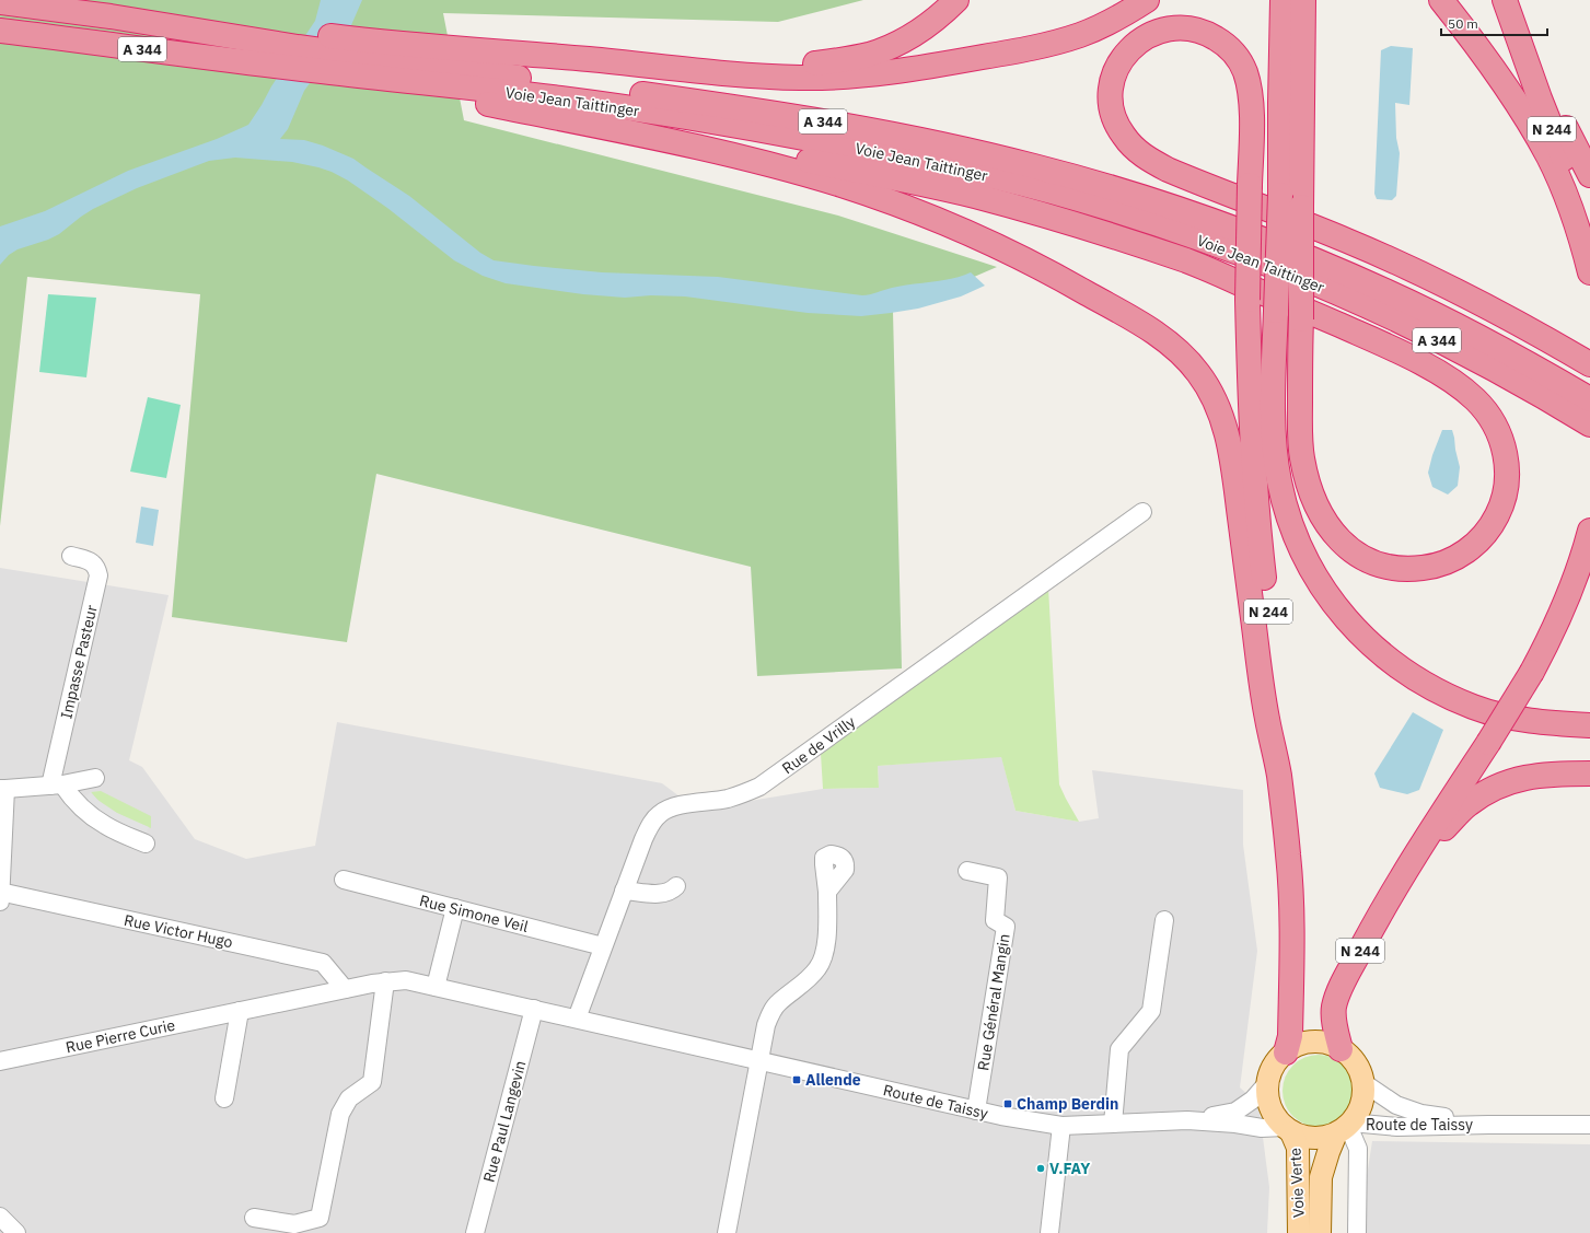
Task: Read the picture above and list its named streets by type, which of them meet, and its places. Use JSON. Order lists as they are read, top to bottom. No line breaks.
{"streets":{"highway":["A 344","Voie Jean Taittinger","N 244"],"main road":["Voie Verte"],"street":["Impasse Pasteur","Rue de Vrilly","Rue Simone Veil","Rue Victor Hugo","Rue Général Mangin","Rue Pierre Curie","Route de Taissy","Rue Paul Langevin"]},"crossings":[["N 244","Route de Taissy"],["N 244","Voie Verte"],["Rue de Vrilly","Rue Simone Veil"],["Rue de Vrilly","Route de Taissy"],["Rue Victor Hugo","Rue Pierre Curie"],["Rue Général Mangin","Route de Taissy"],["Route de Taissy","Rue Paul Langevin"],["Route de Taissy","Voie Verte"]],"places":{"transit":["Allende","Champ Berdin"],"other":["V.FAY"]},"scale_bar":"50 m"}
